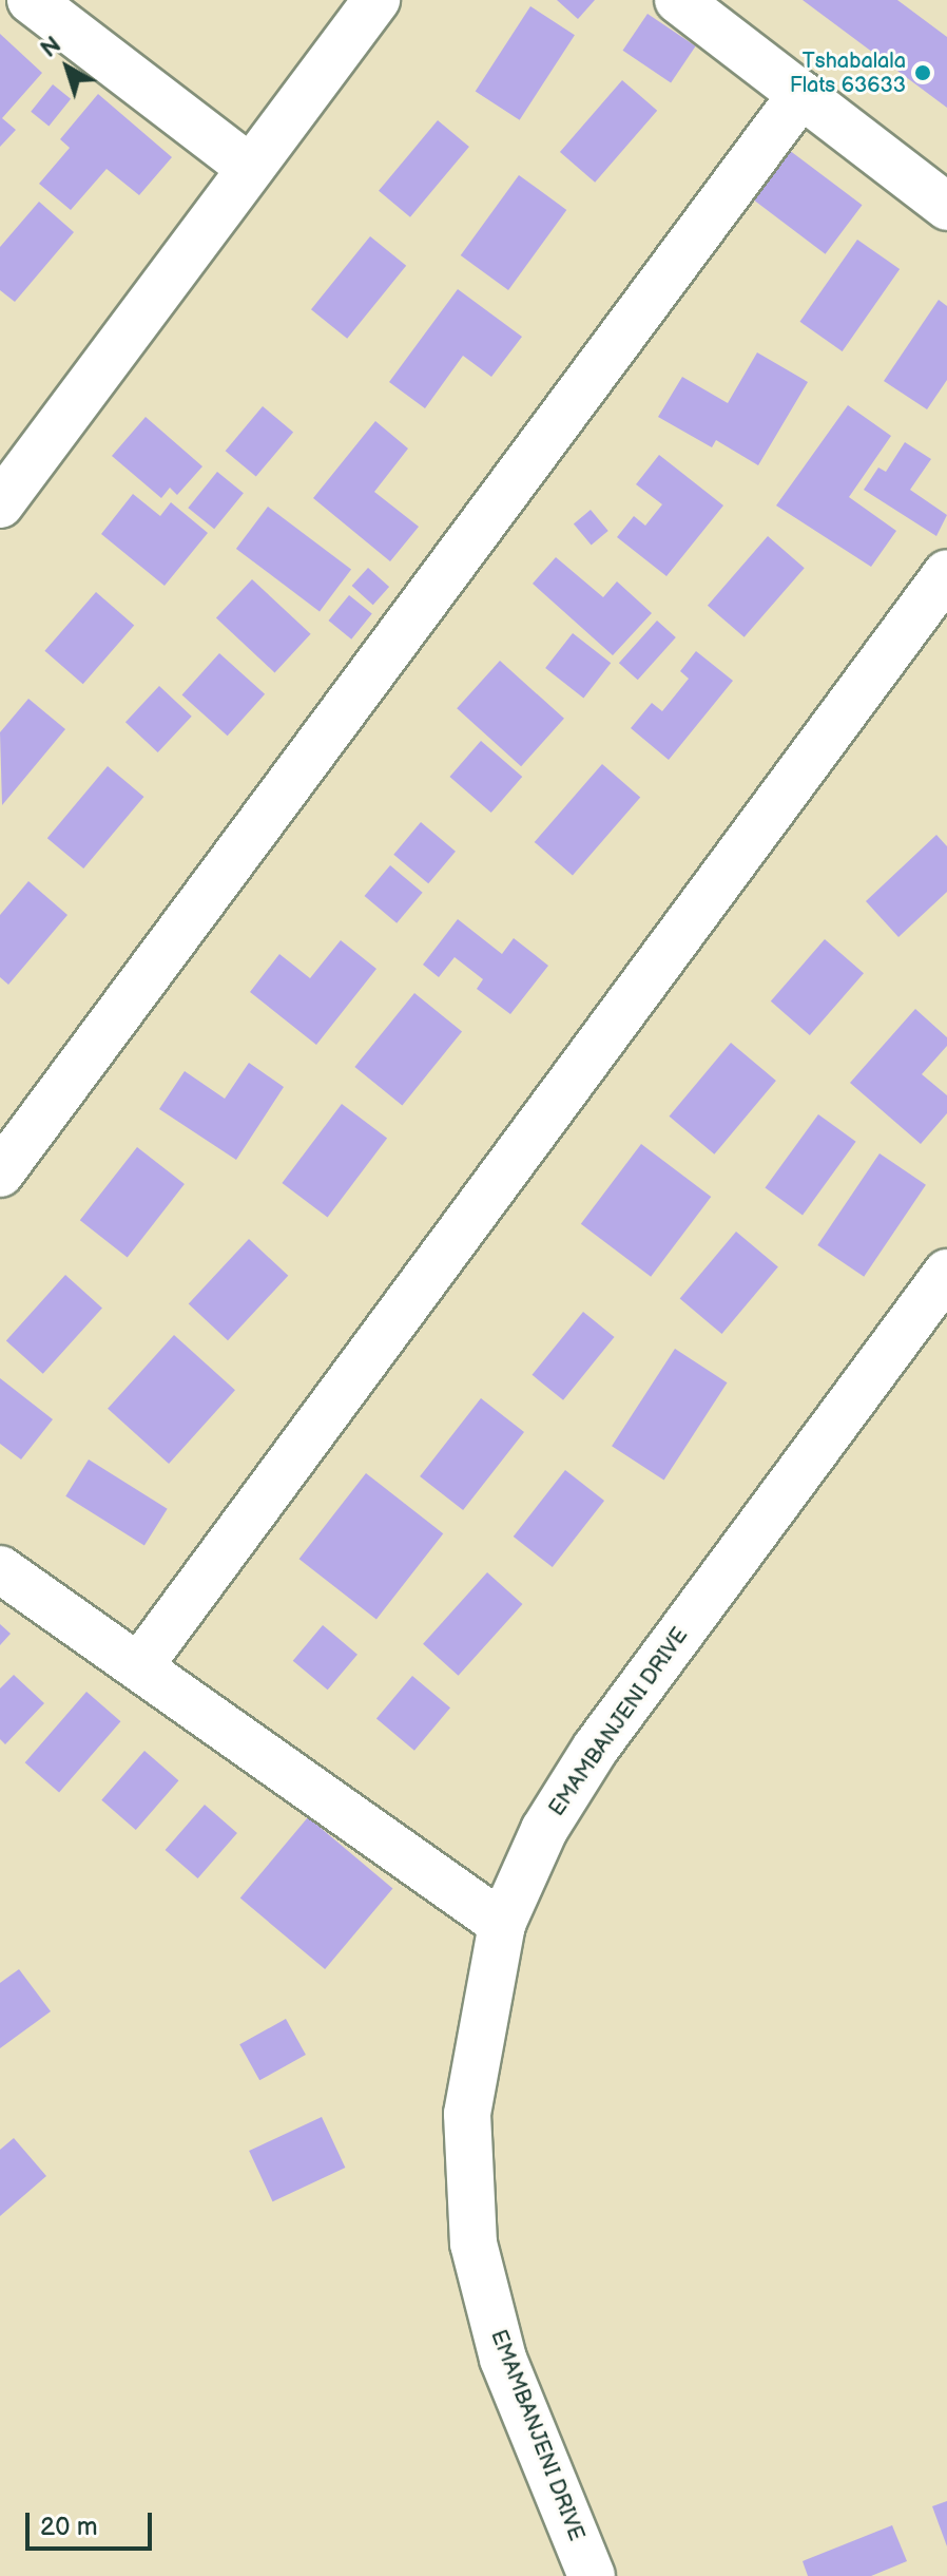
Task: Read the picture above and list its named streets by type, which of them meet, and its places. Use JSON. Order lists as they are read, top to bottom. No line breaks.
{"streets":{"street":["EMAMBANJENI DRIVE"]},"places":["Tshabalala Flats 63633"],"scale_bar":"20 m","north":"top left"}
